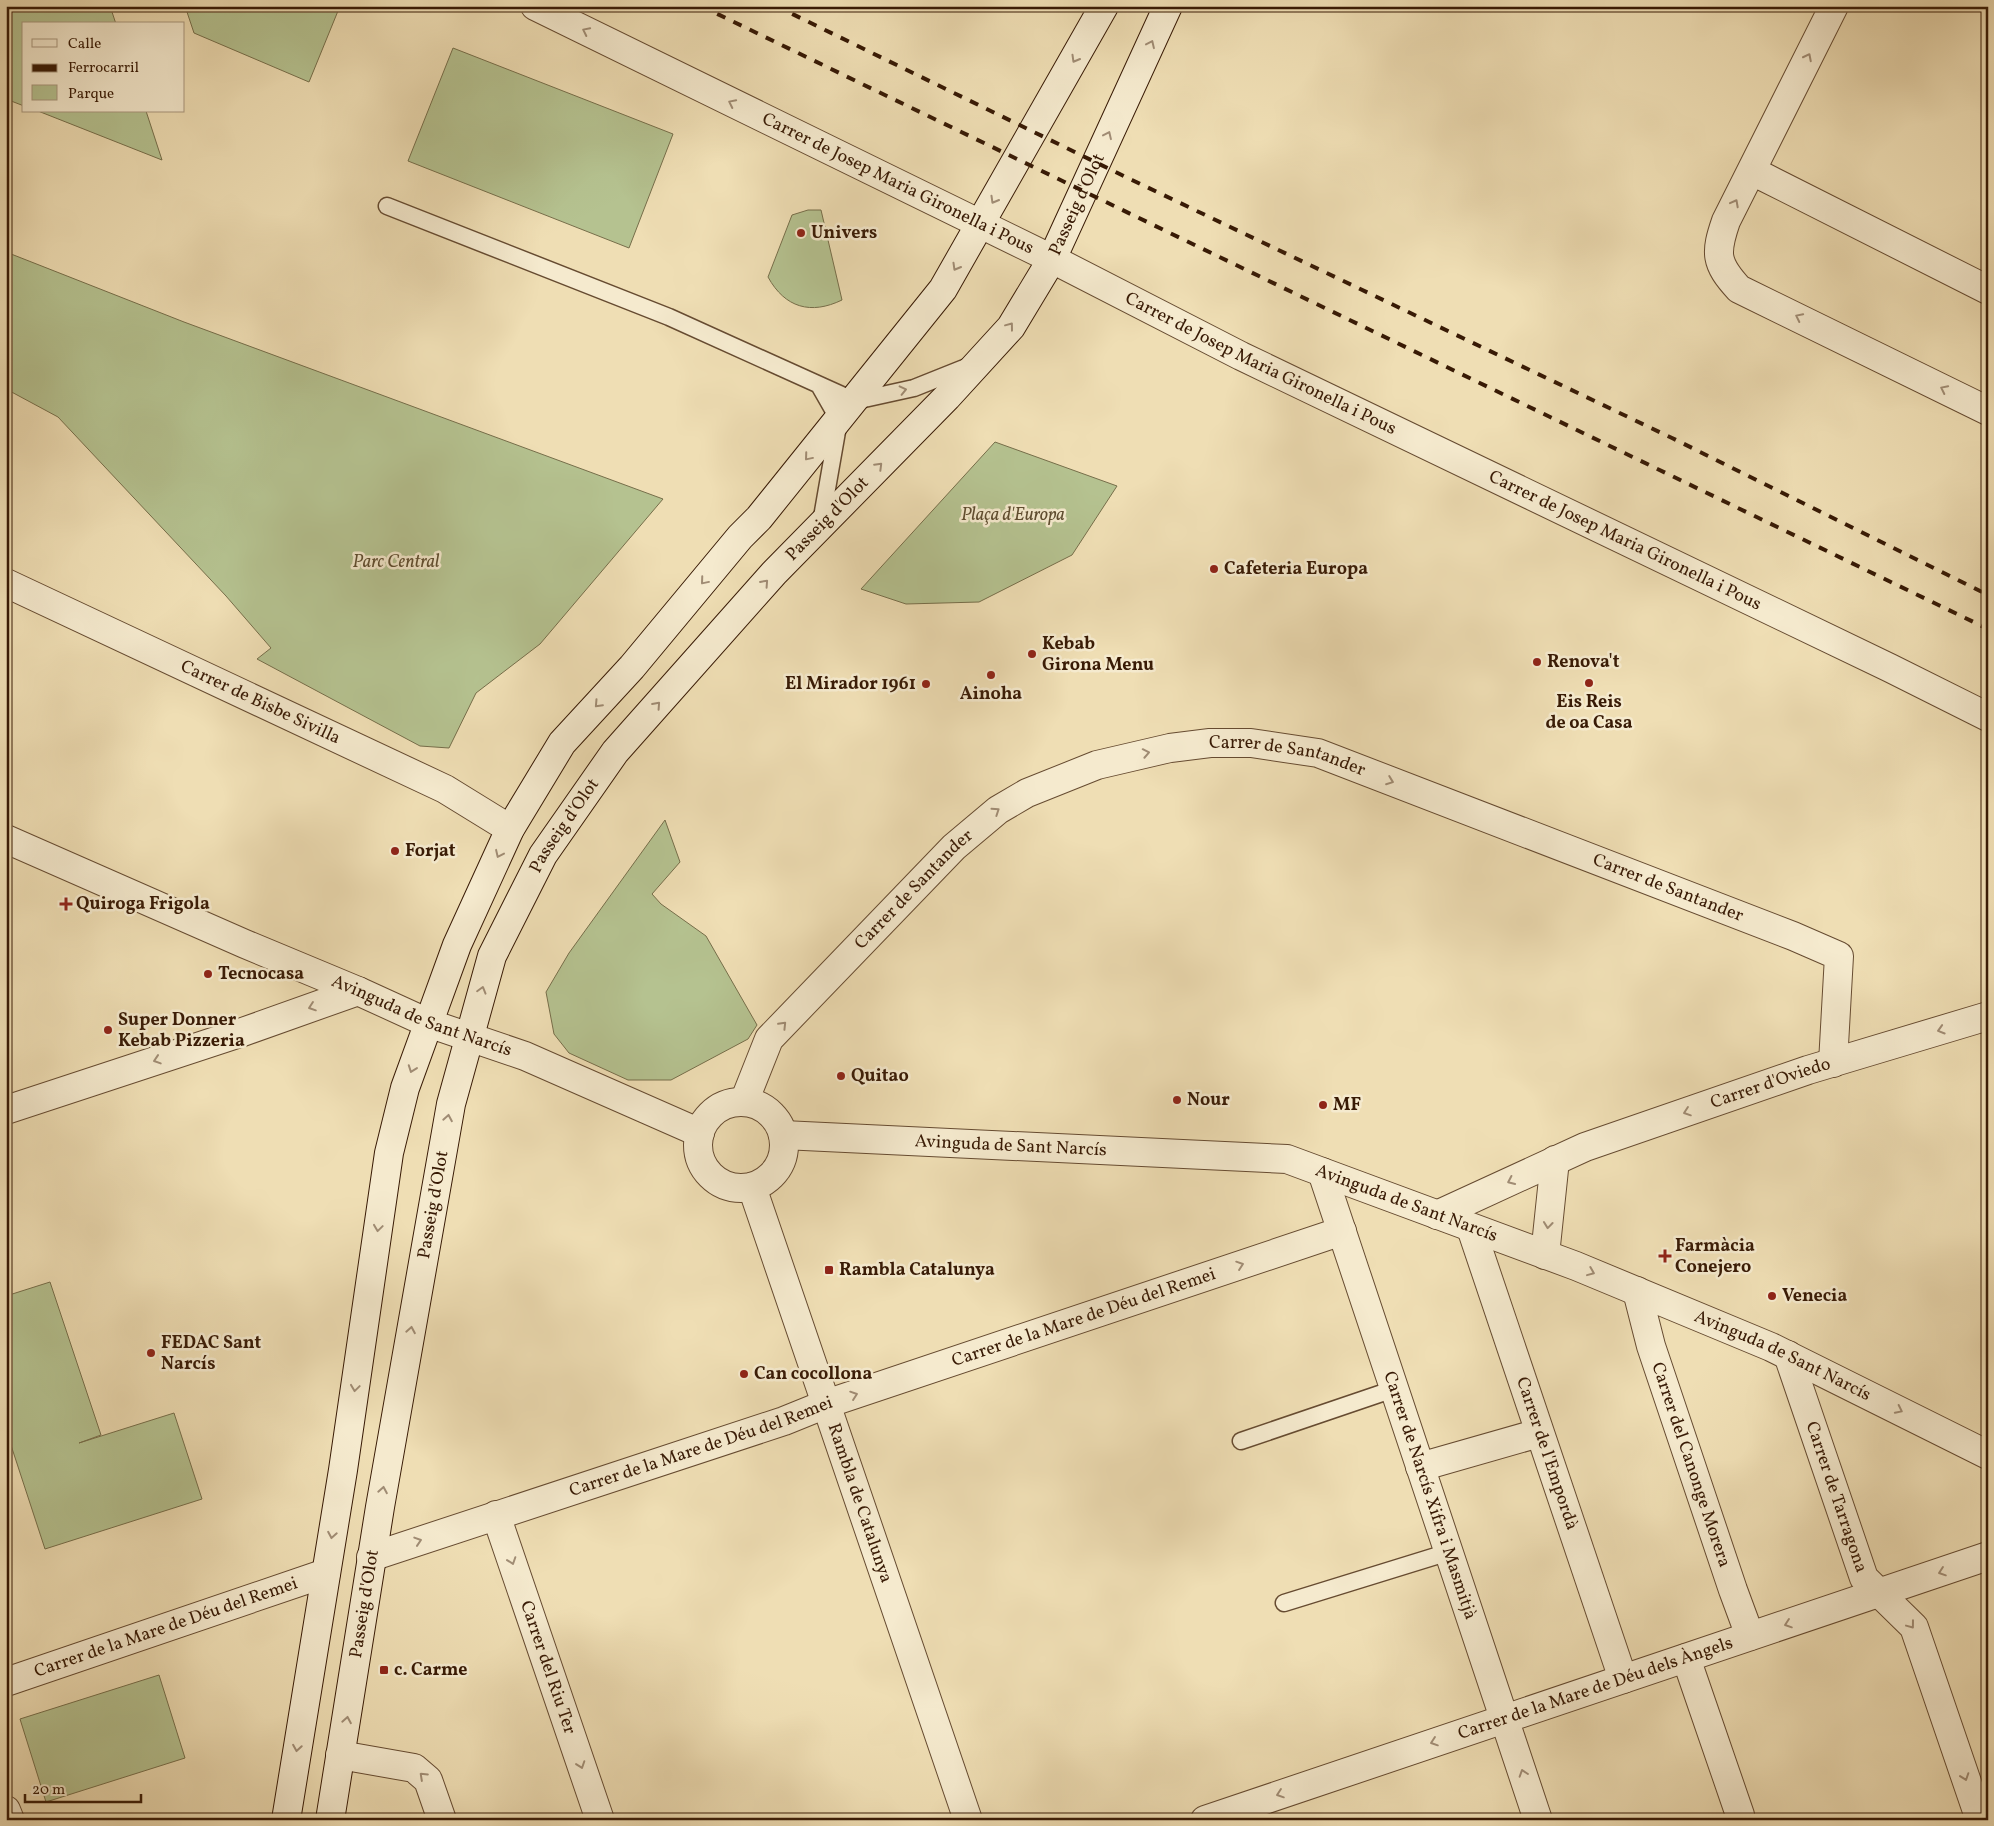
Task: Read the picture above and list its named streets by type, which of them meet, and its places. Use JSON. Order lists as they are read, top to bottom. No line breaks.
{"streets":{"street":["Carrer de Josep Maria Gironella i Pous","Passeig d'Olot","Carrer de Bisbe Sivilla","Carrer de Santander","Avinguda de Sant Narcís","Carrer d'Oviedo","Carrer de la Mare de Déu del Remei","Carrer de l'Empordà","Carrer del Canonge Morera","Carrer de Narcís Xifra i Masmitjà","Carrer de Tarragona","Rambla de Catalunya","Carrer del Riu Ter","Carrer de la Mare de Déu dels Àngels"]},"crossings":[["Carrer de Josep Maria Gironella i Pous","Passeig d'Olot"],["Passeig d'Olot","Avinguda de Sant Narcís"],["Passeig d'Olot","Carrer de la Mare de Déu del Remei"],["Carrer de Santander","Avinguda de Sant Narcís"],["Carrer de Santander","Carrer d'Oviedo"],["Carrer de Santander","Rambla de Catalunya"],["Avinguda de Sant Narcís","Carrer d'Oviedo"],["Avinguda de Sant Narcís","Carrer de l'Empordà"],["Avinguda de Sant Narcís","Carrer del Canonge Morera"],["Avinguda de Sant Narcís","Carrer de Narcís Xifra i Masmitjà"],["Avinguda de Sant Narcís","Carrer de Tarragona"],["Avinguda de Sant Narcís","Rambla de Catalunya"],["Carrer de la Mare de Déu del Remei","Carrer de Narcís Xifra i Masmitjà"],["Carrer de la Mare de Déu del Remei","Rambla de Catalunya"],["Carrer de la Mare de Déu del Remei","Carrer del Riu Ter"],["Carrer de l'Empordà","Carrer de la Mare de Déu dels Àngels"],["Carrer del Canonge Morera","Carrer de la Mare de Déu dels Àngels"],["Carrer de Narcís Xifra i Masmitjà","Carrer de la Mare de Déu dels Àngels"],["Carrer de Tarragona","Carrer de la Mare de Déu dels Àngels"]],"one_way":["Carrer d'Oviedo","Carrer de la Mare de Déu del Remei","Carrer de Tarragona","Carrer del Riu Ter","Carrer de la Mare de Déu dels Àngels"],"parks":["Plaça d'Europa","Parc Central"],"places":{"other":["Univers","Cafeteria Europa","Kebab Girona Menu","Renova't","Ainoha","Eis Reis de oa Casa","El Mirador 1961","Forjat","Tecnocasa","Super Donner Kebab Pizzeria","Quitao","Nour","MF","Venecia","FEDAC Sant Narcís","Can cocollona"],"health":["Quiroga Frigola","Farmàcia Conejero"],"transit":["Rambla Catalunya","c. Carme"]},"legend":["Calle","Ferrocarril","Parque"],"scale_bar":"20 m"}
